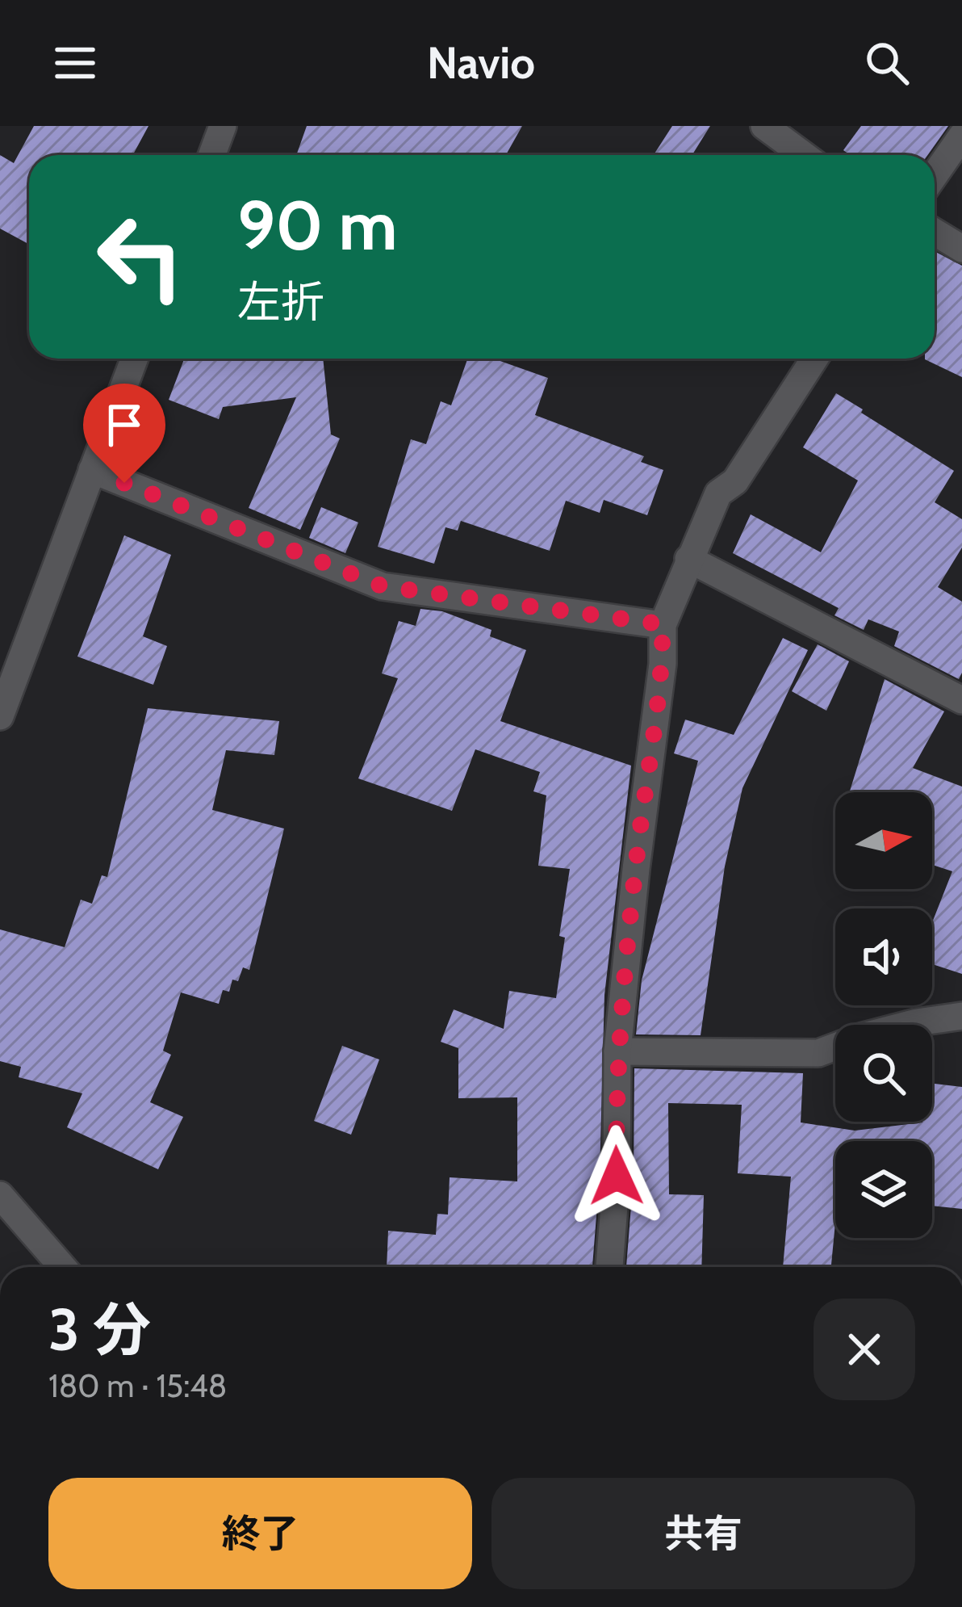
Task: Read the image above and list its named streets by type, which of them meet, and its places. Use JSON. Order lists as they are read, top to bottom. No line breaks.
{"north":"right","page":{"header":"Navio","turn":["90 m","左折"],"heading":["3 分","180 m · 15:48"],"buttons":["終了","共有"]}}
